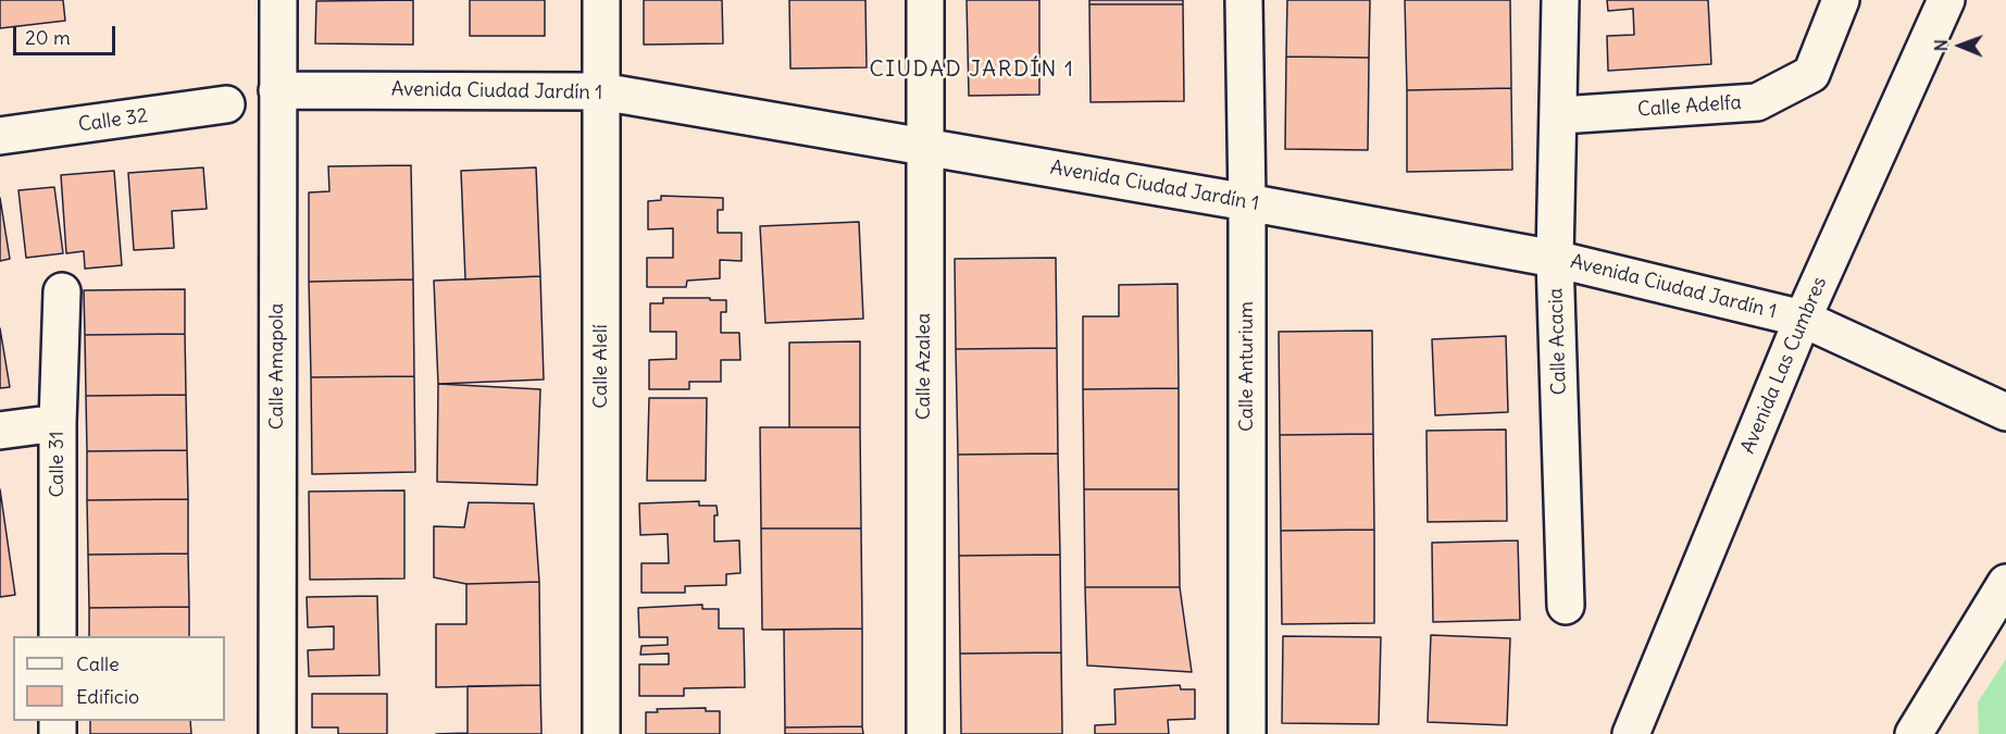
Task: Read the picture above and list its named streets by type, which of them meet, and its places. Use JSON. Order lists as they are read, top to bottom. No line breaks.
{"streets":{"street":["Avenida Ciudad Jardín 1","Calle Adelfa","Calle 32","Calle Acacia","Avenida Las Cumbres","Calle Amapola","Calle Alelí","Calle Azalea","Calle Anturium","Calle 31"]},"crossings":[["Avenida Ciudad Jardín 1","Calle Acacia"],["Avenida Ciudad Jardín 1","Avenida Las Cumbres"],["Avenida Ciudad Jardín 1","Calle Amapola"],["Avenida Ciudad Jardín 1","Calle Alelí"],["Avenida Ciudad Jardín 1","Calle Azalea"],["Avenida Ciudad Jardín 1","Calle Anturium"],["Calle Adelfa","Calle Acacia"]],"districts":["CIUDAD JARDÍN 1"],"legend":["Calle","Edificio"],"scale_bar":"20 m","north":"left"}
